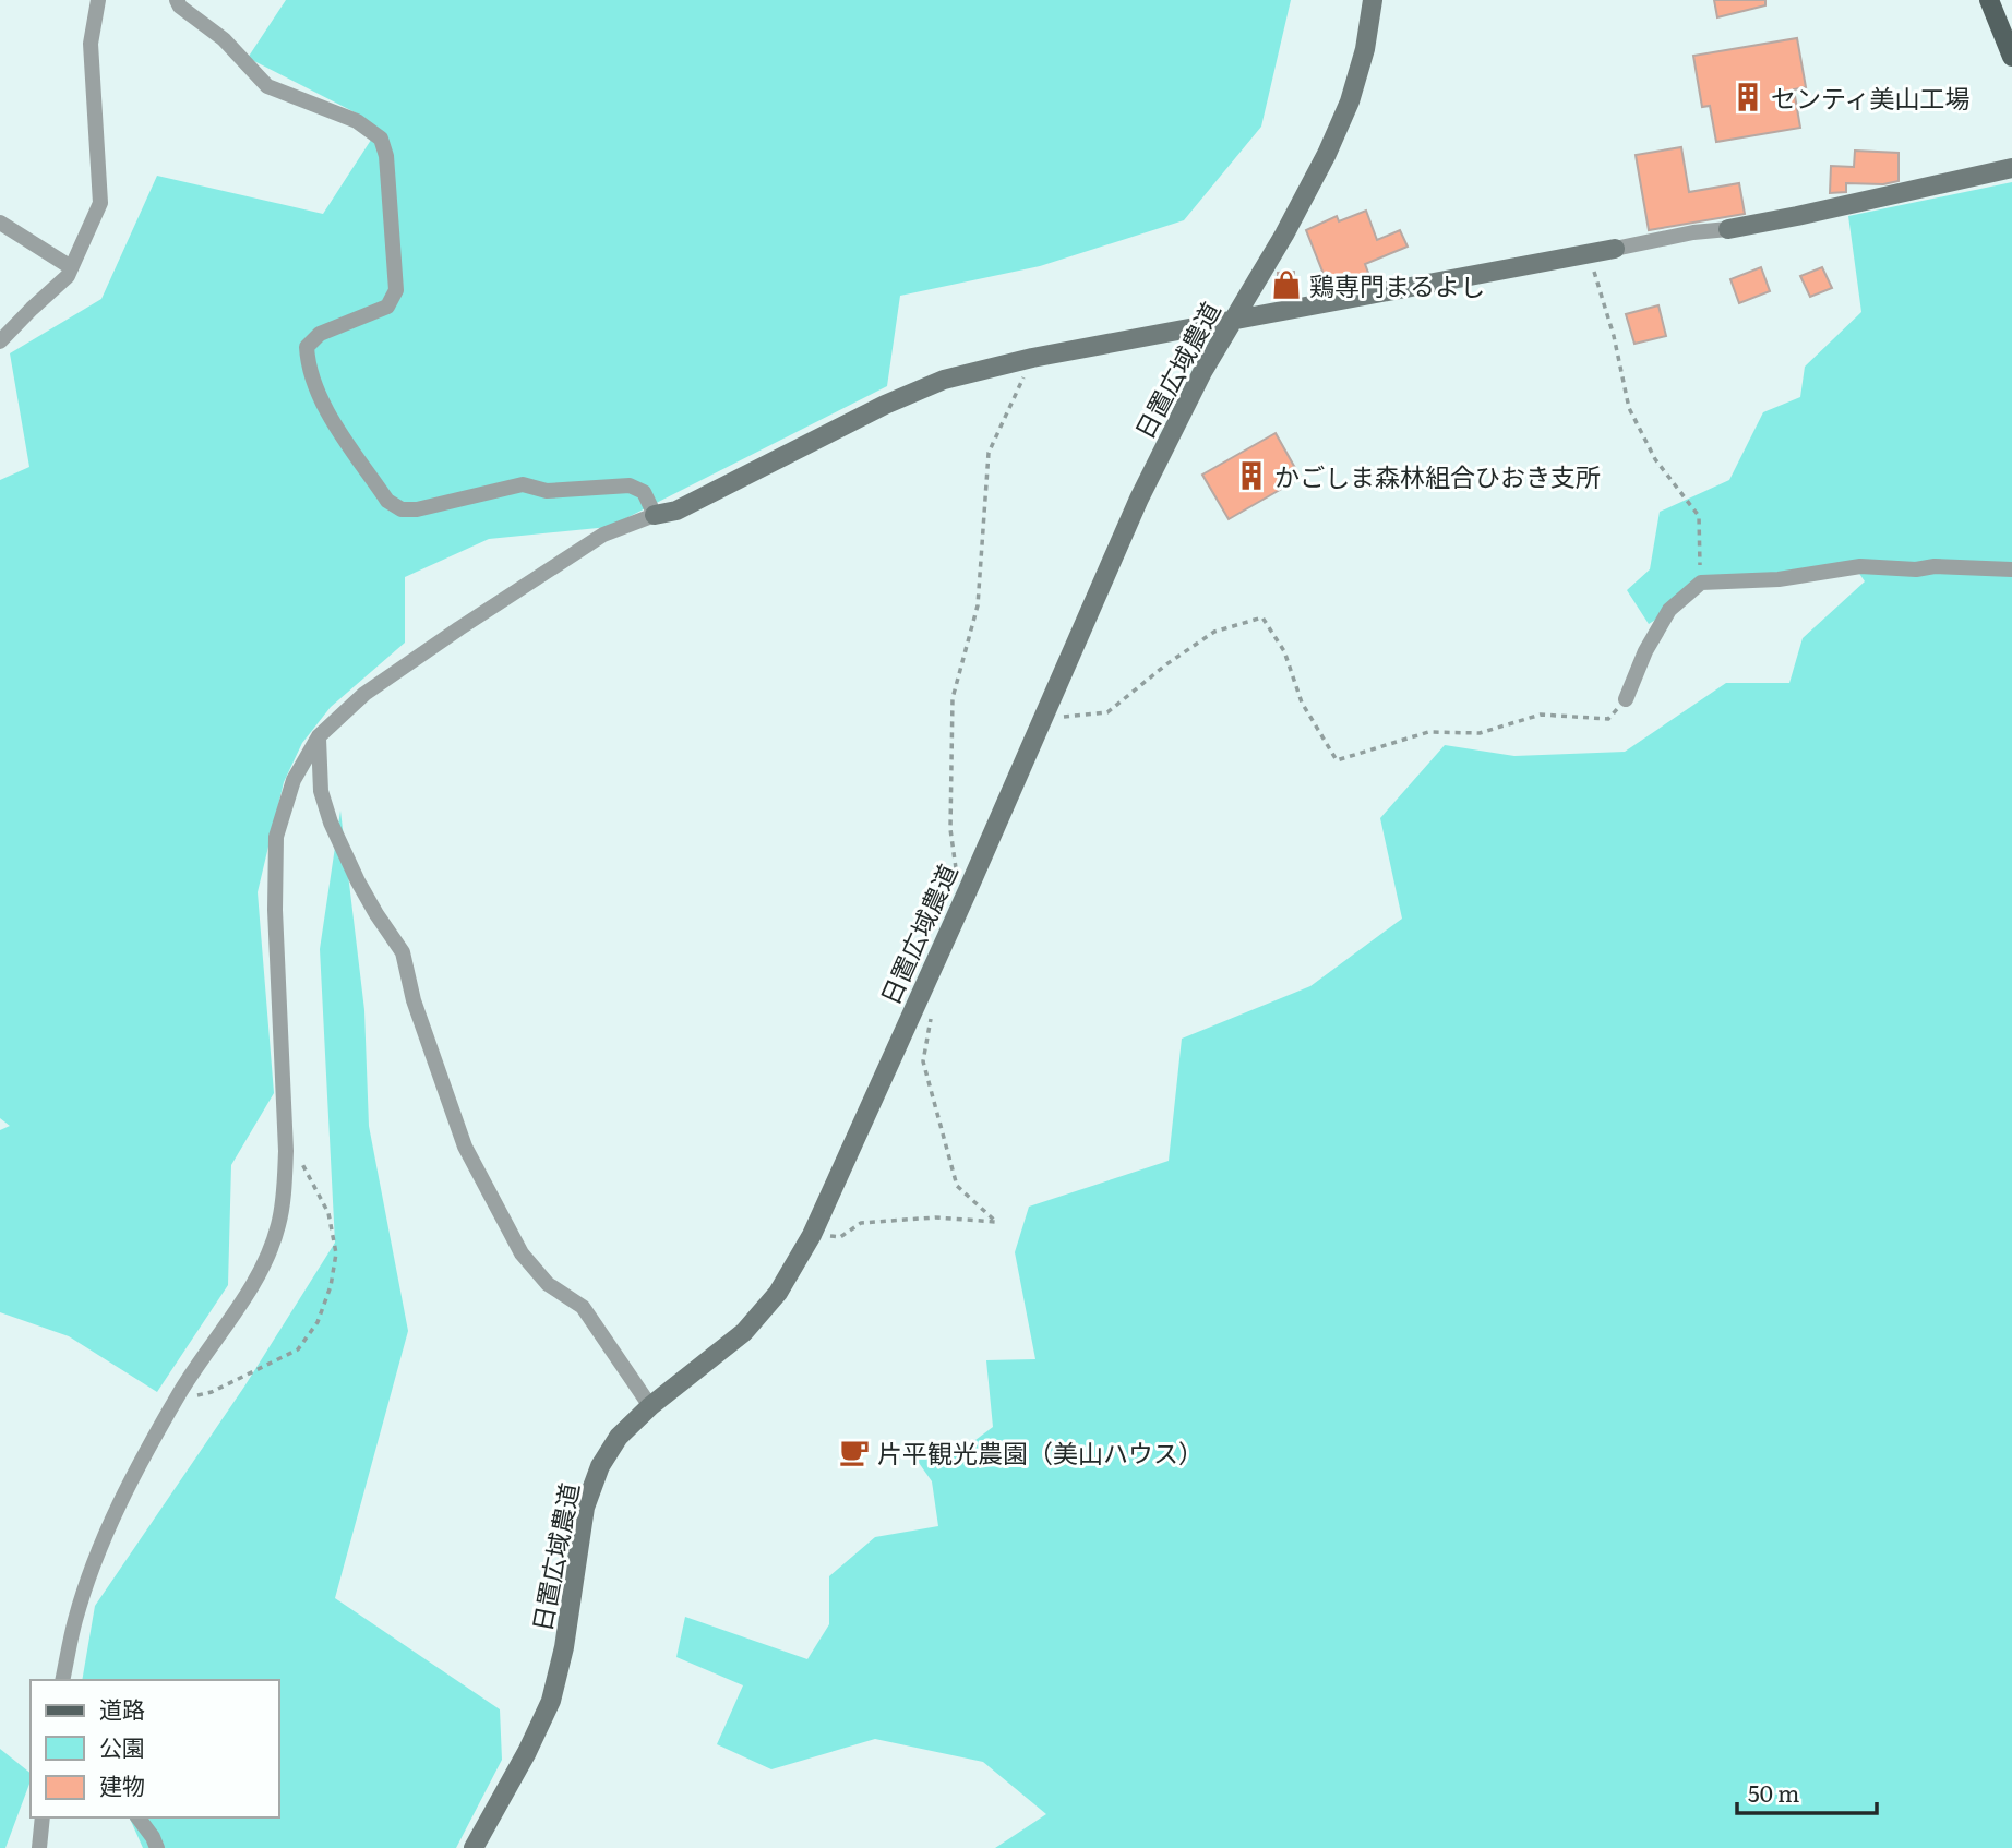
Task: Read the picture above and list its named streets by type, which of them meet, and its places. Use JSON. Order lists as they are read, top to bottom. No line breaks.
{"streets":{"street":["日置広域農道"]},"places":{"building":["センティ美山工場","かごしま森林組合ひおき支所"],"shop":["鶏専門まるよし"],"cafe":["片平観光農園（美山ハウス）"]},"legend":["道路","公園","建物"],"scale_bar":"50 m"}
